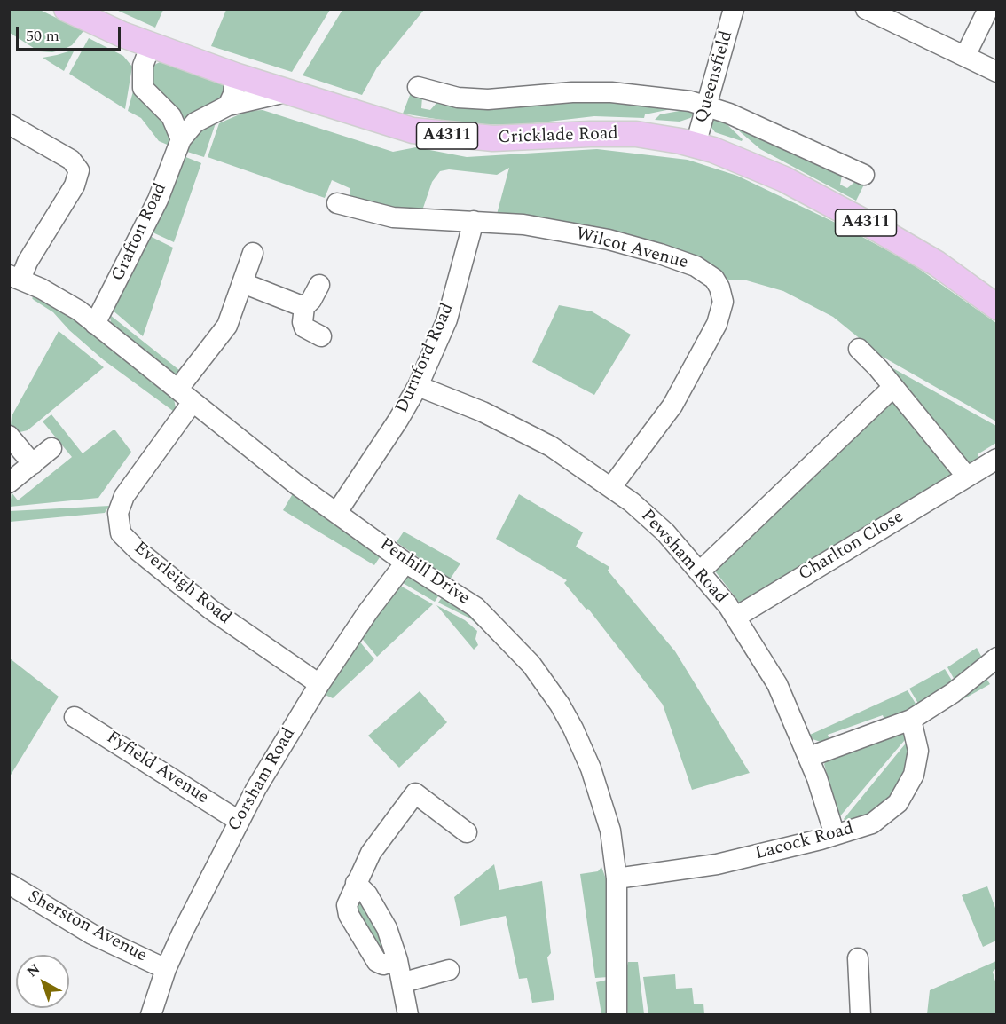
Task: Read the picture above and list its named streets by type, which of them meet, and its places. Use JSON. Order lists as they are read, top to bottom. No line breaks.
{"streets":{"main road":["A4311","Cricklade Road"],"street":["Queensfield","Grafton Road","Wilcot Avenue","Durnford Road","Charlton Close","Pewsham Road","Penhill Drive","Everleigh Road","Fyfield Avenue","Corsham Road","Lacock Road","Sherston Avenue"]},"crossings":[["Queensfield","Cricklade Road"],["Cricklade Road","Grafton Road"],["Grafton Road","Penhill Drive"],["Wilcot Avenue","Durnford Road"],["Wilcot Avenue","Pewsham Road"],["Durnford Road","Pewsham Road"],["Durnford Road","Penhill Drive"],["Charlton Close","Pewsham Road"],["Pewsham Road","Lacock Road"],["Penhill Drive","Everleigh Road"],["Penhill Drive","Corsham Road"],["Penhill Drive","Lacock Road"],["Everleigh Road","Corsham Road"],["Fyfield Avenue","Corsham Road"],["Corsham Road","Sherston Avenue"]],"scale_bar":"50 m","north":"top left"}
